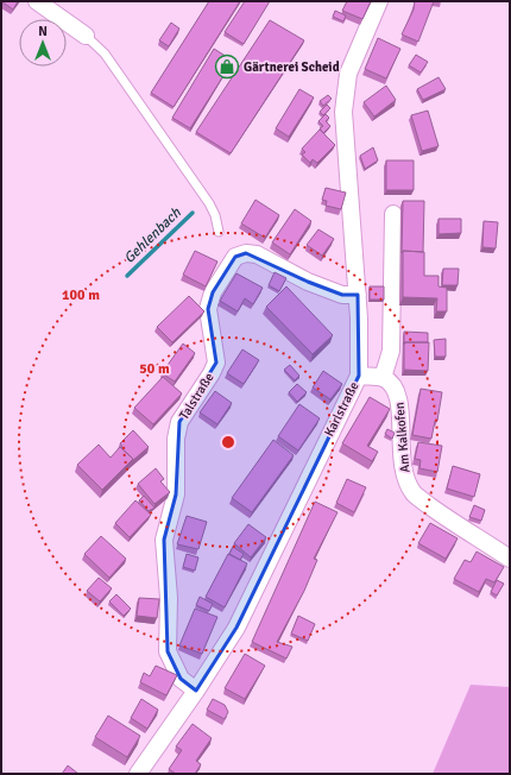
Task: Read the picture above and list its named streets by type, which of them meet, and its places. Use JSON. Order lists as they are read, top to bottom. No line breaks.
{"streets":{"street":["Talstraße","Karlstraße","Am Kalkofen"]},"crossings":[["Talstraße","Karlstraße"]],"water":["Gehlenbach"],"places":{"shop":["Gärtnerei Scheid"]},"north":"top","rings":["100 m","50 m"]}
